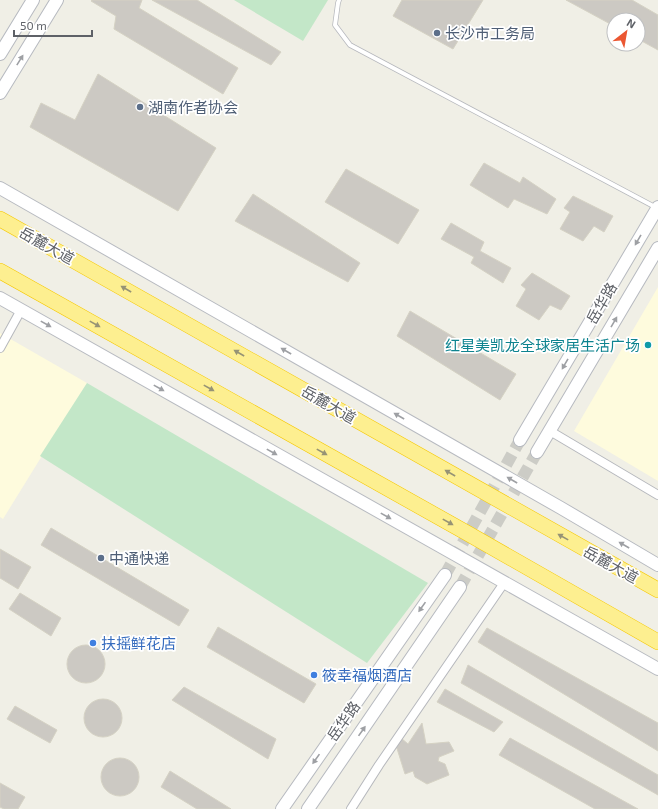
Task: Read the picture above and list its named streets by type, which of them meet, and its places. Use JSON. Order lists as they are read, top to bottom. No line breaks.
{"streets":{"highway":["岳麓大道"],"street":["岳华路"]},"places":["长沙市工务局","湖南作者协会","红星美凯龙全球家居生活广场","中通快递","扶摇鲜花店","筱幸福烟酒店"],"scale_bar":"50 m","north":"top right"}
